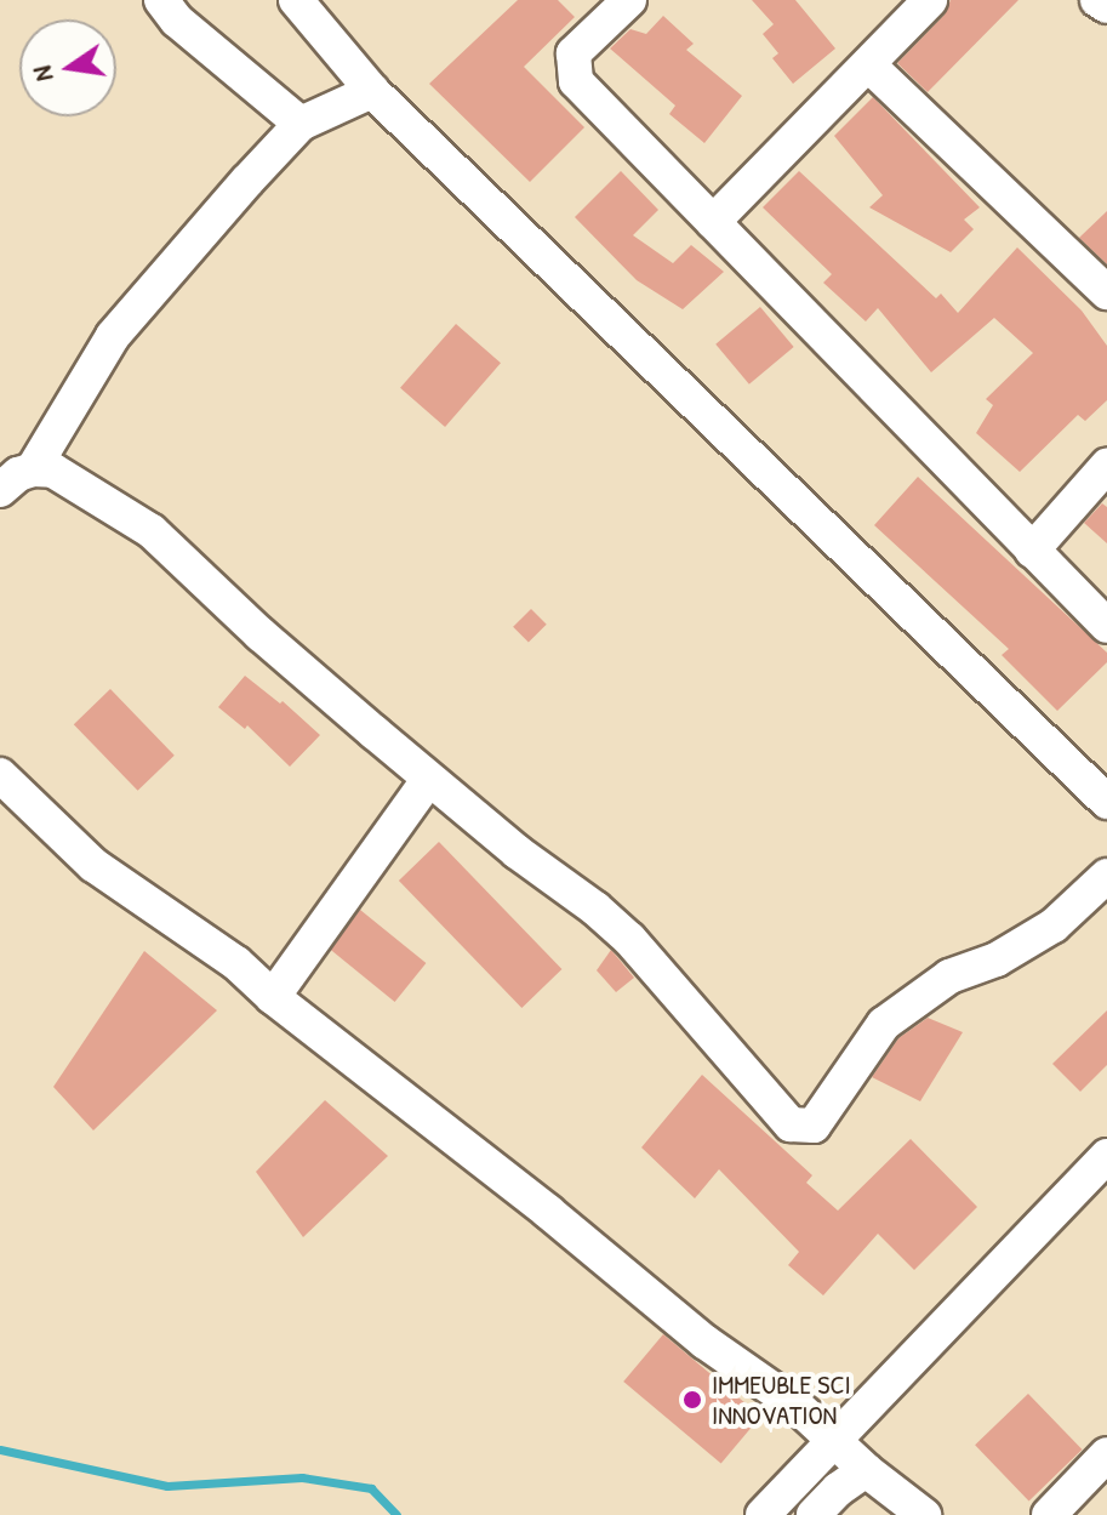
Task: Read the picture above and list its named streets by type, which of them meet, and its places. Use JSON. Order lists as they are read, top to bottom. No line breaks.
{"places":["IMMEUBLE SCI INNOVATION"],"north":"left"}
